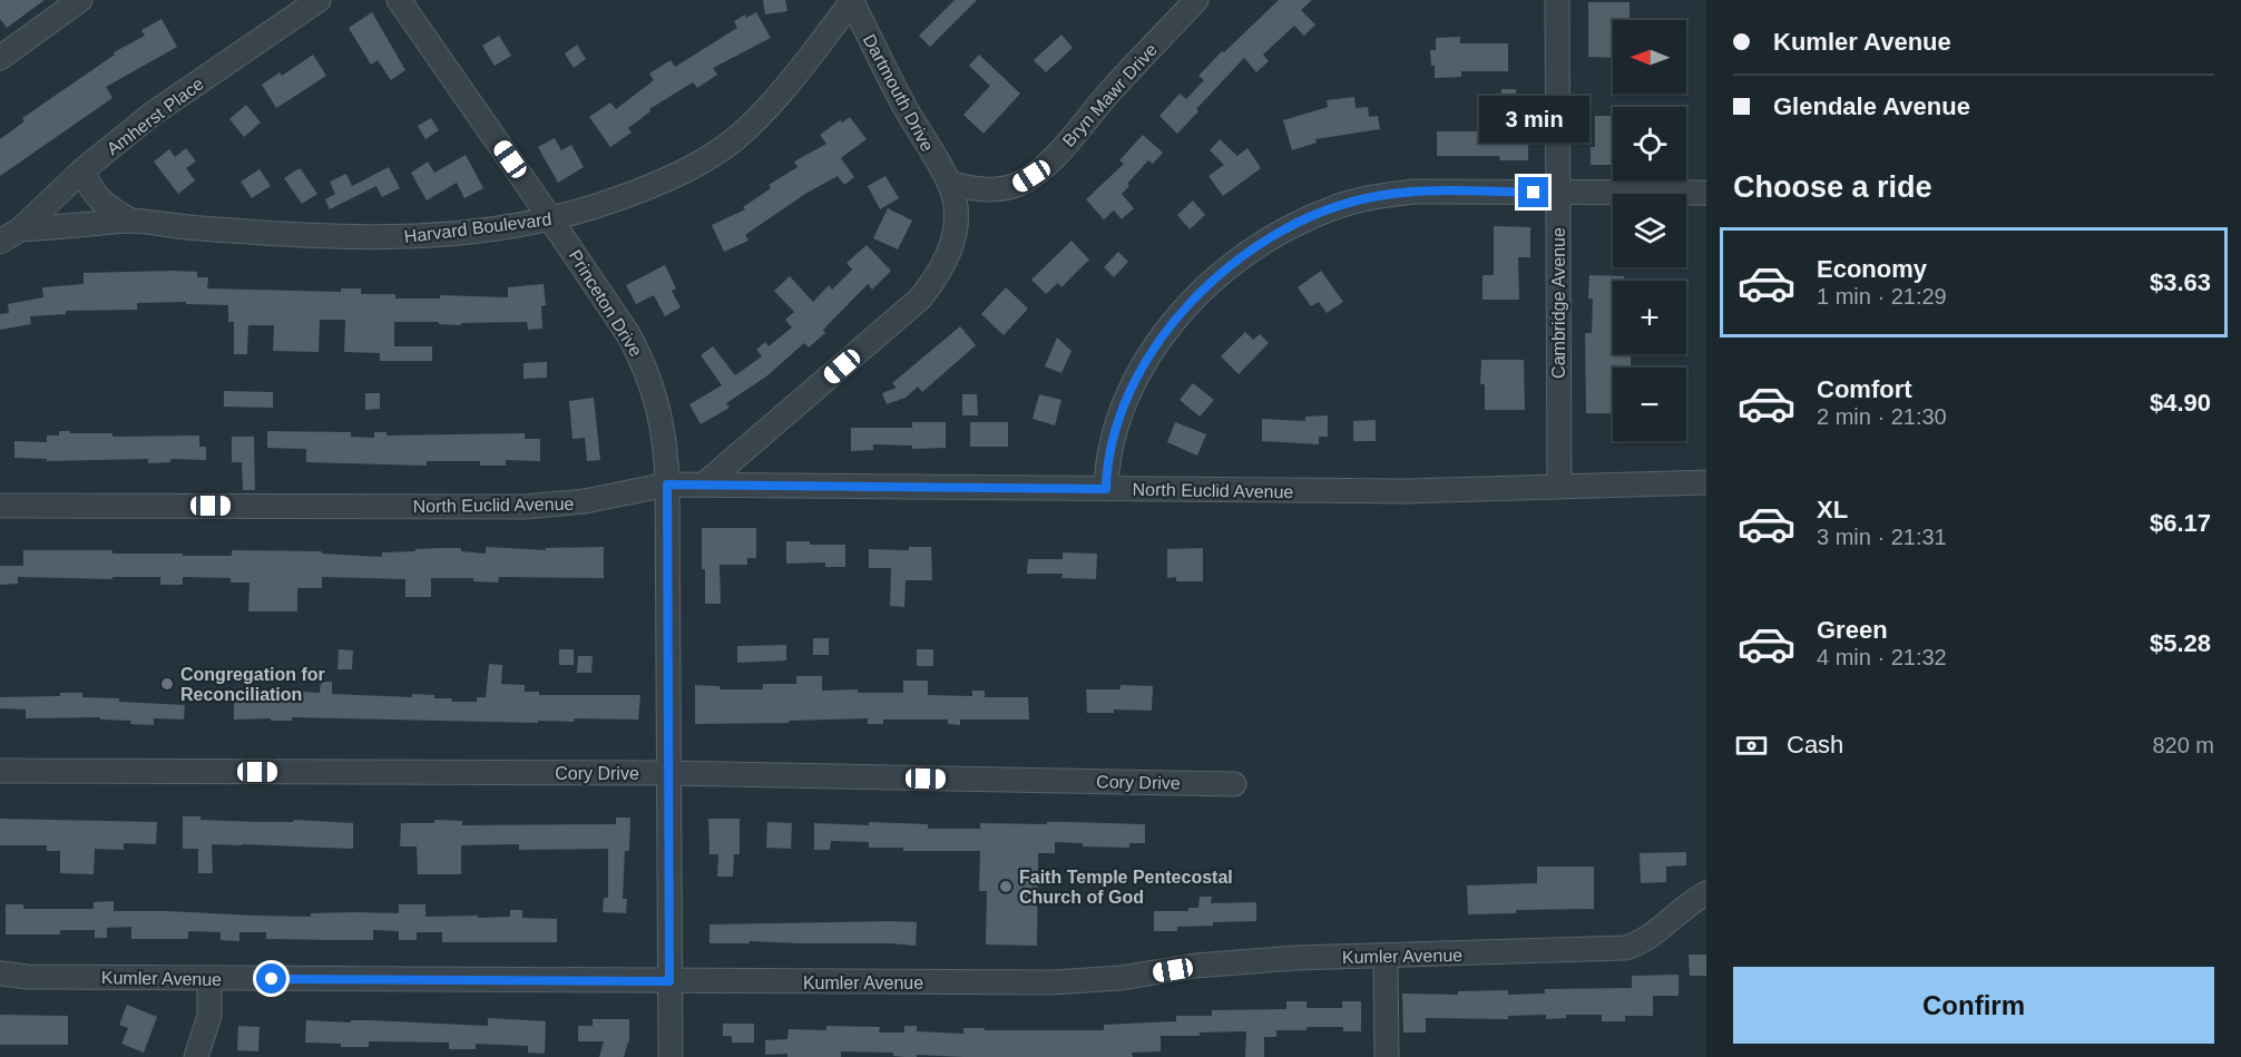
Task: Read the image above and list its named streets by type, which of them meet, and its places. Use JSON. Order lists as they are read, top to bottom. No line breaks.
{"streets":{"street":["Dartmouth Drive","Bryn Mawr Drive","Amherst Place","Harvard Boulevard","Princeton Drive","Cambridge Avenue","North Euclid Avenue","Cory Drive","Kumler Avenue"]},"crossings":[["Dartmouth Drive","Bryn Mawr Drive"],["Dartmouth Drive","Harvard Boulevard"],["Amherst Place","Harvard Boulevard"],["Harvard Boulevard","Princeton Drive"],["Princeton Drive","North Euclid Avenue"],["Princeton Drive","Cory Drive"],["Princeton Drive","Kumler Avenue"],["Cambridge Avenue","North Euclid Avenue"]],"places":["Congregation for Reconciliation","Faith Temple Pentecostal Church of God"],"north":"left","page":{"banner":["Kumler Avenue","Glendale Avenue"],"map_buttons":["+","−"],"bubble":"3 min","heading":"Choose a ride","list":[{"name":"Economy","note":"1 min · 21:29","value":"$3.63"},{"name":"Comfort","note":"2 min · 21:30","value":"$4.90"},{"name":"XL","note":"3 min · 21:31","value":"$6.17"},{"name":"Green","note":"4 min · 21:32","value":"$5.28"}],"pay":["Cash","820 m"],"buttons":"Confirm"}}
